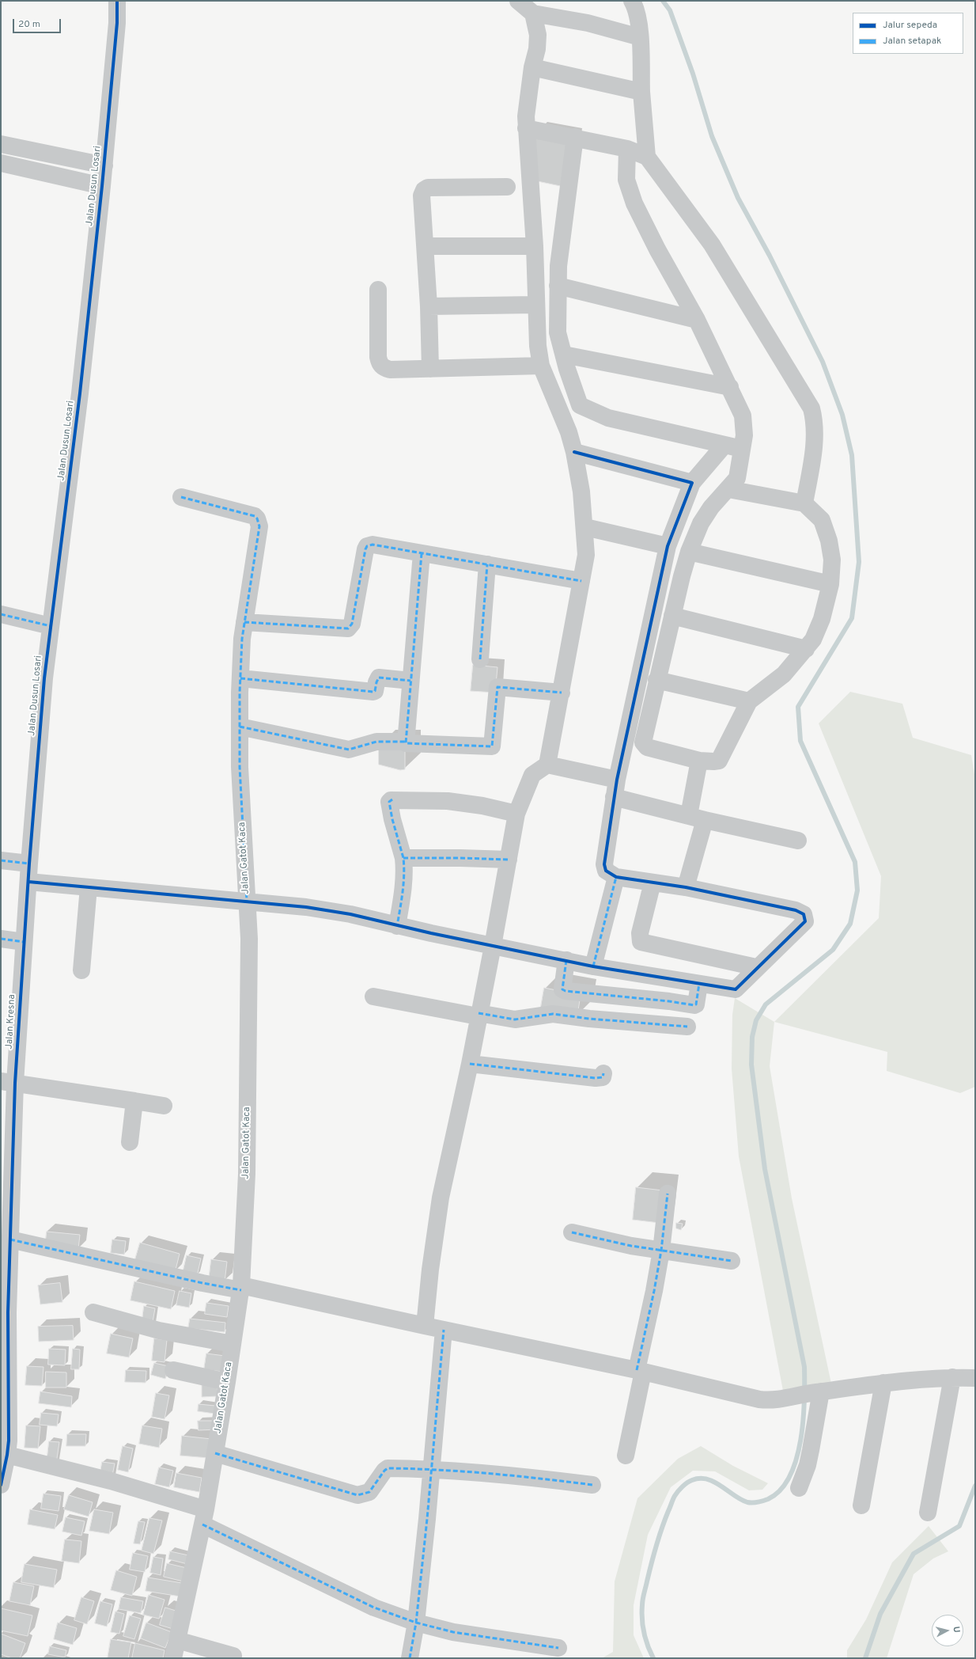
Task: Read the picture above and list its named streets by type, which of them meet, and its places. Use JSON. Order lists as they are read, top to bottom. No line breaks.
{"streets":{"street":["Jalan Dusun Losari","Jalan Gatot Kaca","Jalan Kresna"]},"crossings":[["Jalan Dusun Losari","Jalan Kresna"]],"legend":["Jalur sepeda","Jalan setapak"],"scale_bar":"20 m","north":"right"}
